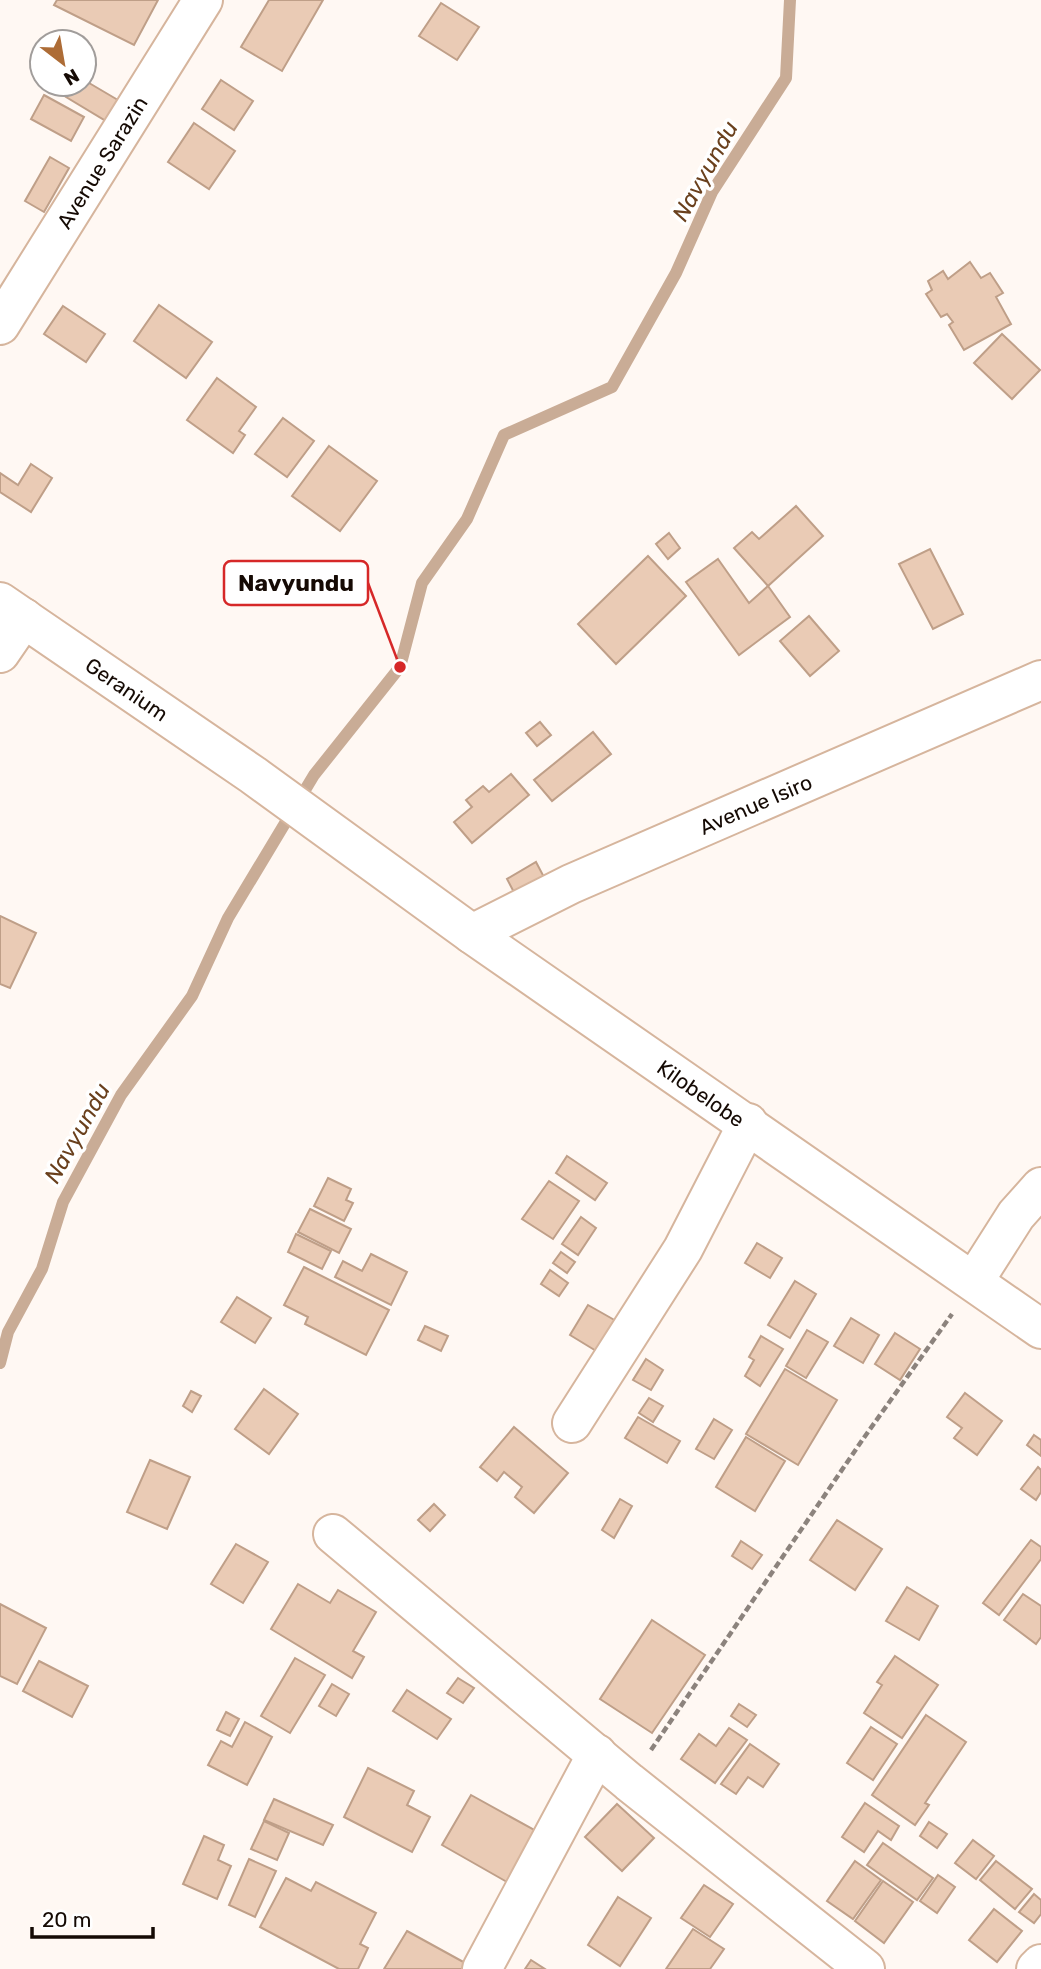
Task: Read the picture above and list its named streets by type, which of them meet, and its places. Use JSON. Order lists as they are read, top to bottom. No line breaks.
{"streets":{"street":["Avenue Sarazin","Geranium","Avenue Isiro","Kilobelobe"]},"crossings":[["Geranium","Kilobelobe"],["Avenue Isiro","Kilobelobe"]],"water":["Navyundu"],"places":["Navyundu"],"scale_bar":"20 m","north":"bottom right"}
